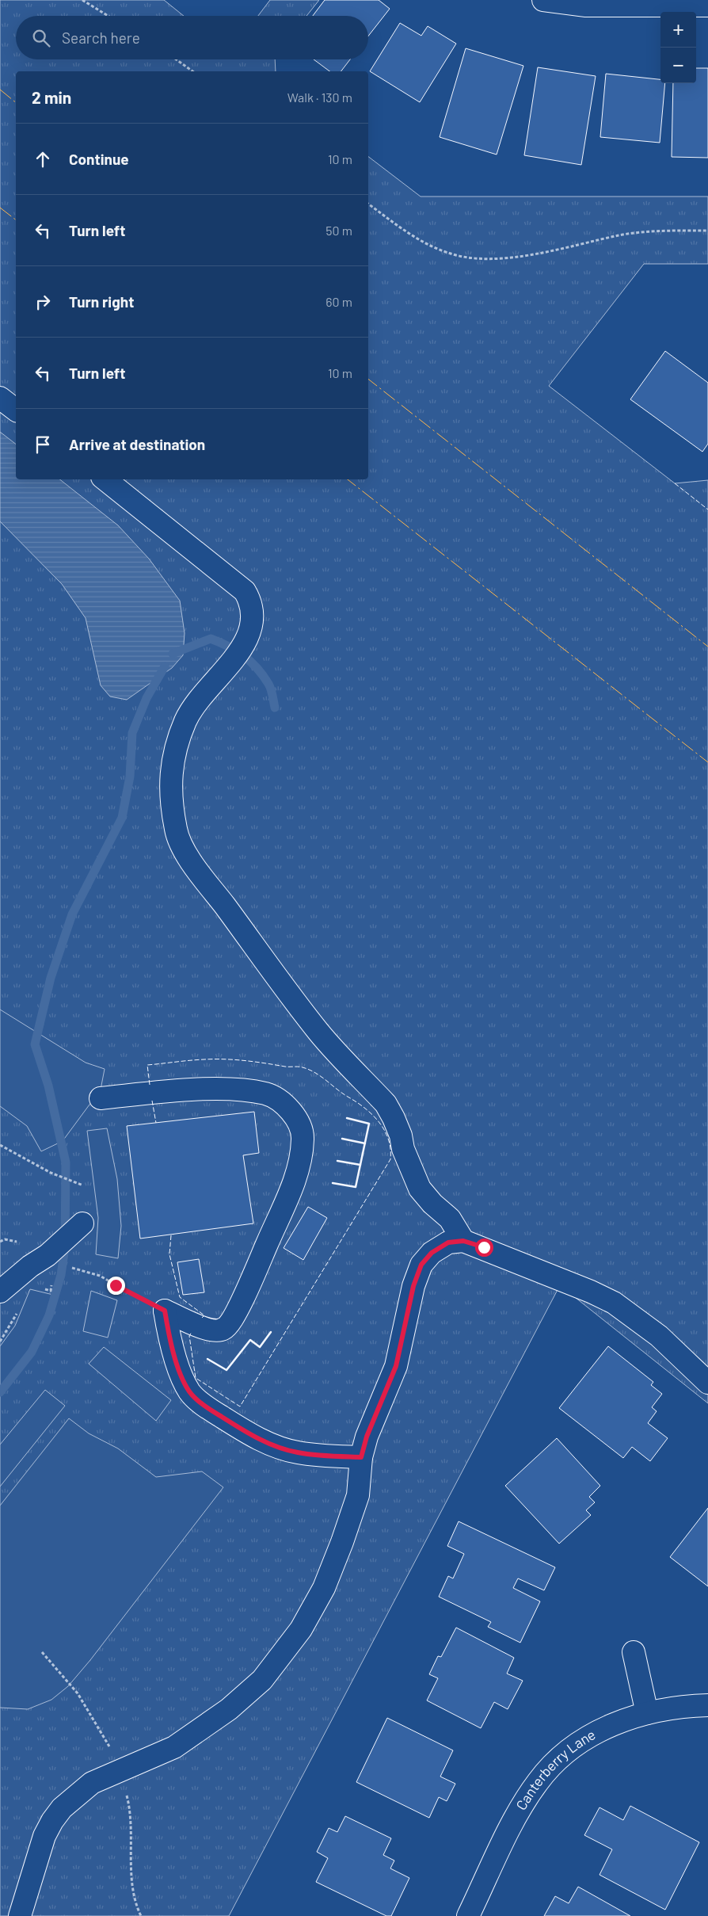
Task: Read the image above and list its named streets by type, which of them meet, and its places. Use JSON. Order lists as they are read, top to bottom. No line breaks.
{"streets":{"street":["Canterberry Lane"]},"page":{"map_buttons":["+","−"],"search":"Search here","heading":["2 min","Walk · 130 m"],"list":[["Continue","10 m"],["Turn left","50 m"],["Turn right","60 m"],["Turn left","10 m"],"Arrive at destination"]}}
